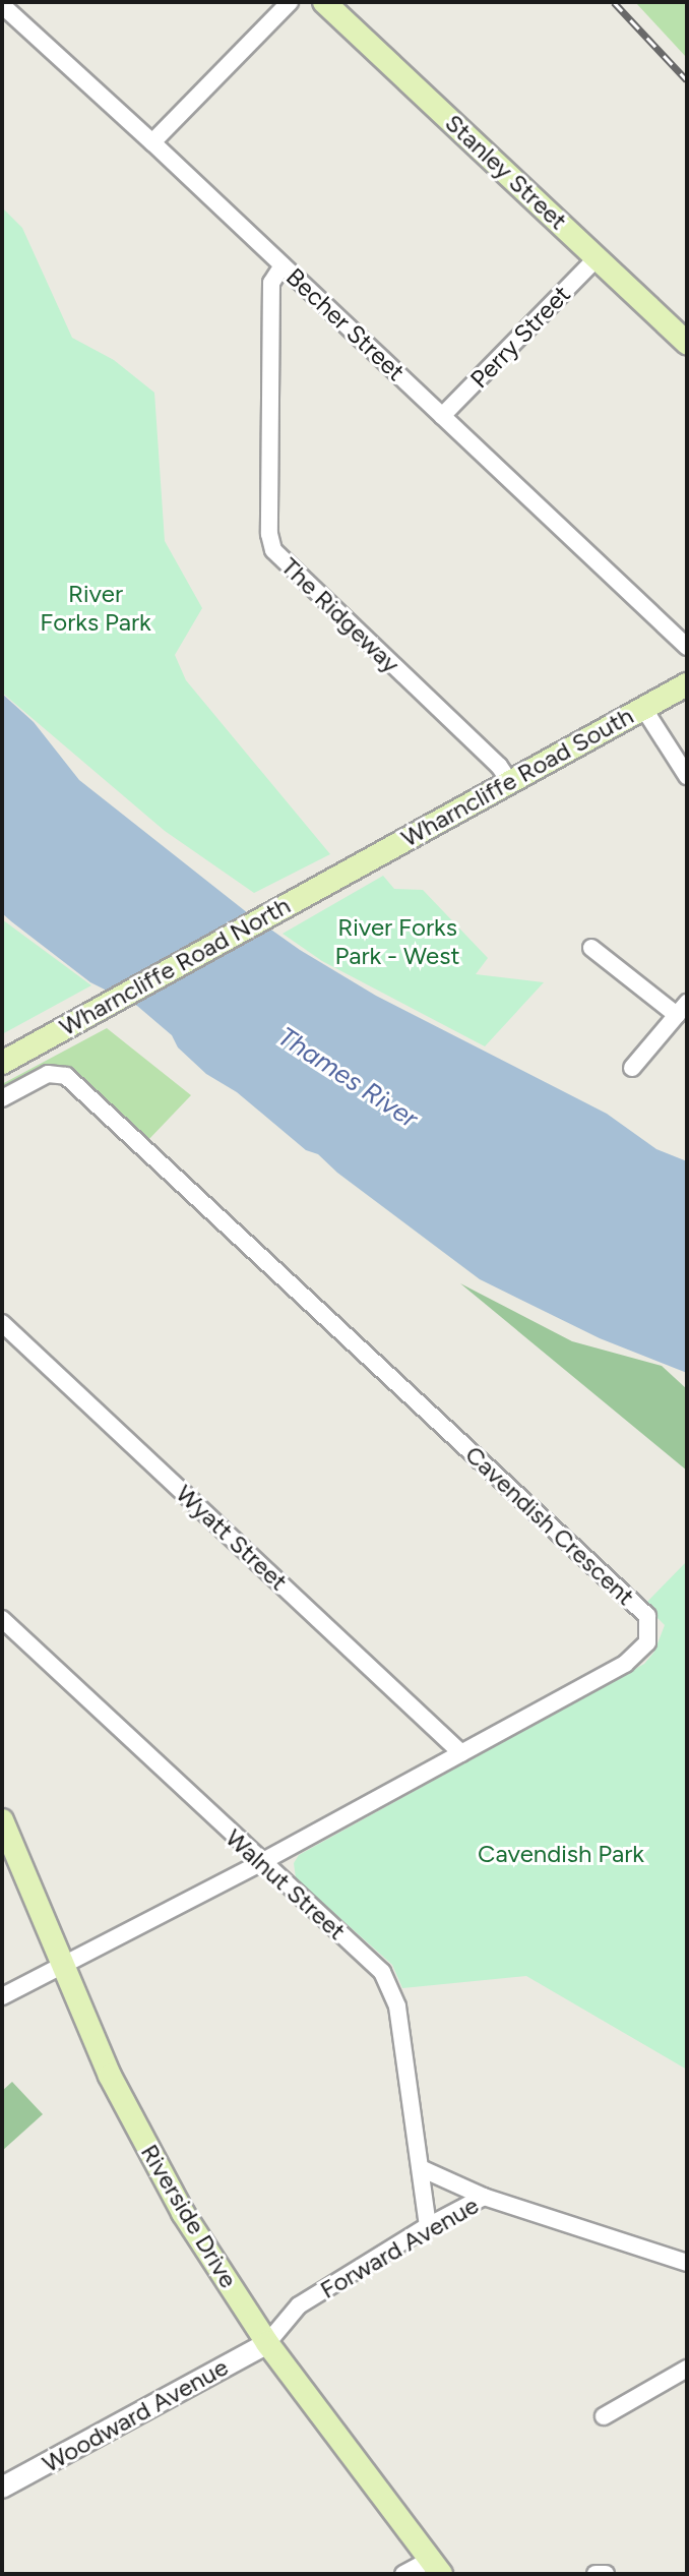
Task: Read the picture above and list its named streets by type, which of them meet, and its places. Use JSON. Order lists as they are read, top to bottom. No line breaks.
{"streets":{"main road":["Stanley Street","Wharncliffe Road South","Wharncliffe Road North","Riverside Drive"],"street":["Becher Street","Perry Street","The Ridgeway","Cavendish Crescent","Wyatt Street","Walnut Street","Forward Avenue","Woodward Avenue"]},"crossings":[["Stanley Street","Perry Street"],["Becher Street","Perry Street"],["Becher Street","The Ridgeway"],["The Ridgeway","Wharncliffe Road South"],["Wharncliffe Road South","Wharncliffe Road North"],["Cavendish Crescent","Wyatt Street"],["Cavendish Crescent","Walnut Street"],["Cavendish Crescent","Riverside Drive"],["Walnut Street","Forward Avenue"],["Riverside Drive","Forward Avenue"],["Riverside Drive","Woodward Avenue"],["Forward Avenue","Woodward Avenue"]],"water":["Thames River"],"parks":["River Forks Park","River Forks Park - West","Cavendish Park"]}
